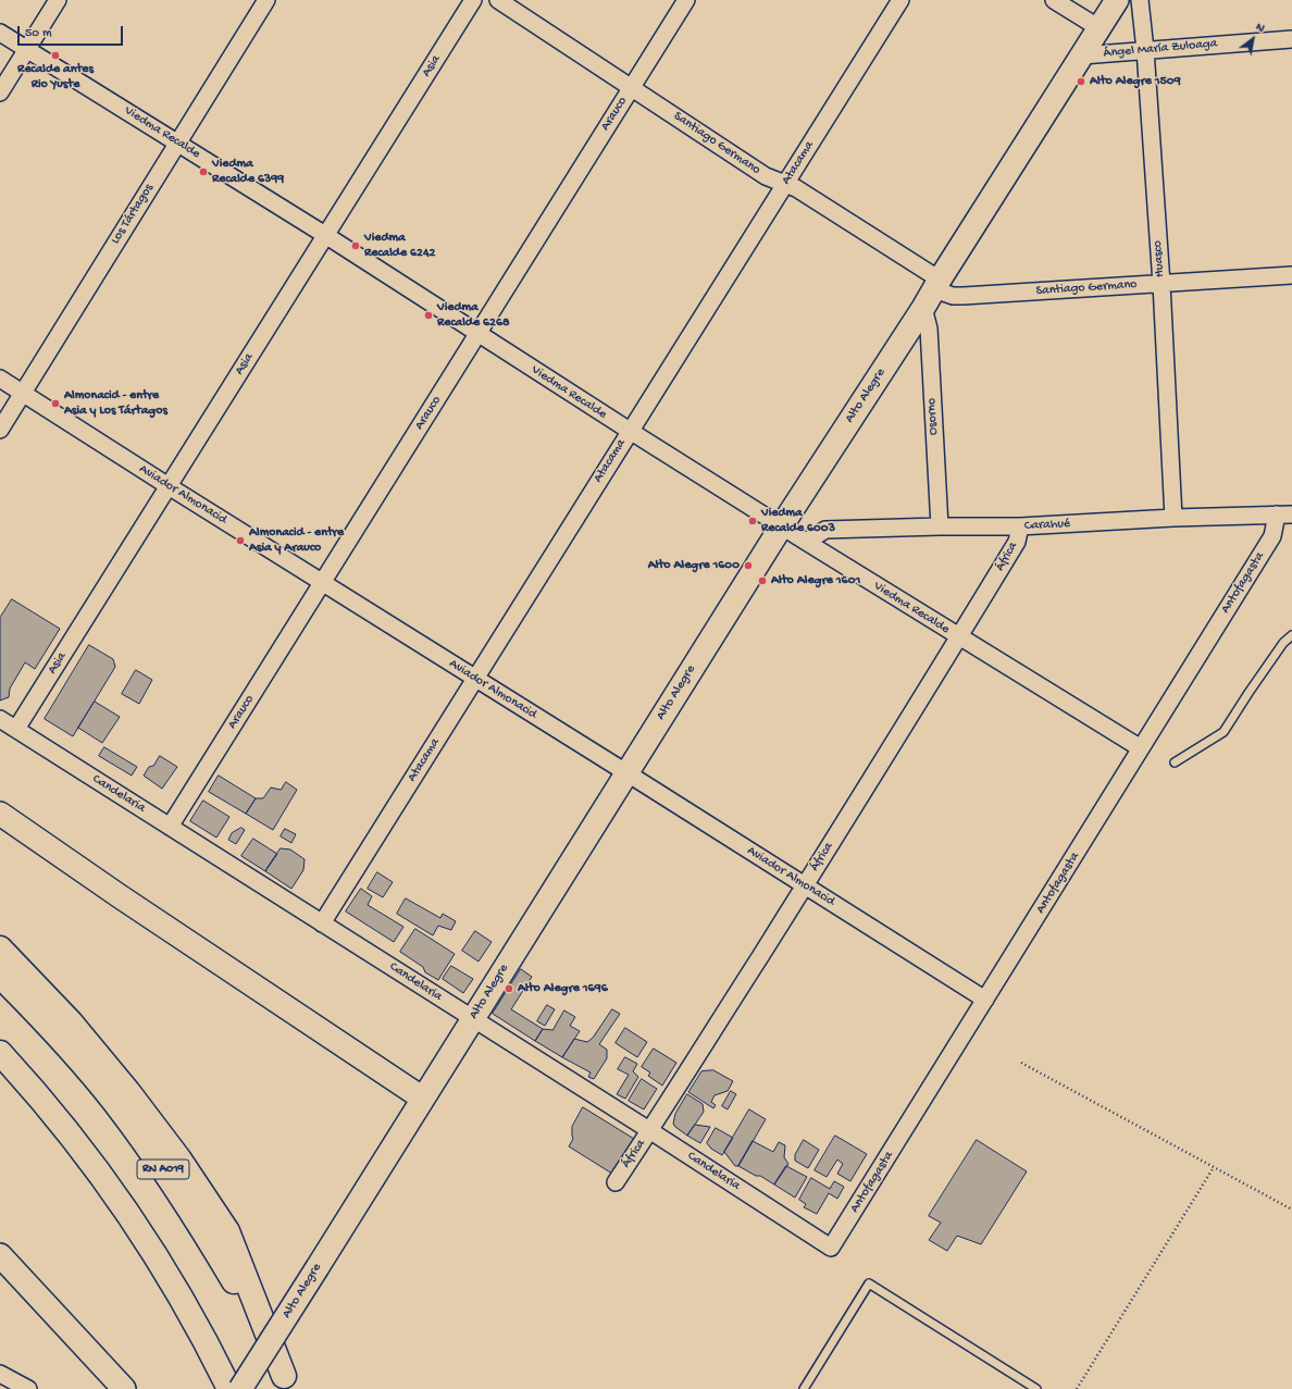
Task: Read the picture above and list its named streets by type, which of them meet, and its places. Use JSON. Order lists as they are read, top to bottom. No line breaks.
{"streets":{"highway":["RN A019"],"main road":["Alto Alegre"],"street":["Ángel María Zuloaga","Asia","Arauco","Viedma Recalde","Santiago Germano","Atacama","Los Tártagos","Huasco","Osorno","Aviador Almonacid","Carahué","África","Antofagasta","Candelaria"]},"crossings":[["Ángel María Zuloaga","Huasco"],["Ángel María Zuloaga","Alto Alegre"],["Asia","Viedma Recalde"],["Asia","Aviador Almonacid"],["Asia","Candelaria"],["Arauco","Viedma Recalde"],["Arauco","Santiago Germano"],["Arauco","Aviador Almonacid"],["Arauco","Candelaria"],["Viedma Recalde","Atacama"],["Viedma Recalde","Los Tártagos"],["Viedma Recalde","Alto Alegre"],["Viedma Recalde","Carahué"],["Viedma Recalde","África"],["Viedma Recalde","Antofagasta"],["Santiago Germano","Atacama"],["Santiago Germano","Huasco"],["Santiago Germano","Alto Alegre"],["Santiago Germano","Osorno"],["Atacama","Aviador Almonacid"],["Atacama","Candelaria"],["Los Tártagos","Aviador Almonacid"],["Huasco","Carahué"],["Alto Alegre","Osorno"],["Alto Alegre","Aviador Almonacid"],["Alto Alegre","Candelaria"],["Osorno","Carahué"],["Aviador Almonacid","África"],["Aviador Almonacid","Antofagasta"],["Carahué","África"],["Carahué","Antofagasta"],["África","Candelaria"],["Antofagasta","Candelaria"]],"places":["Recalde antes Rio Yuste","Alto Alegre 1509","Viedma Recalde 6399","Viedma Recalde 6242","Viedma Recalde 6268","Almonacid - entre Asia y Los Tártagos","Viedma Recalde 6003","Almonacid - entre Asia y Arauco","Alto Alegre 1600","Alto Alegre 1601","Alto Alegre 1696"],"scale_bar":"50 m","north":"top right"}
